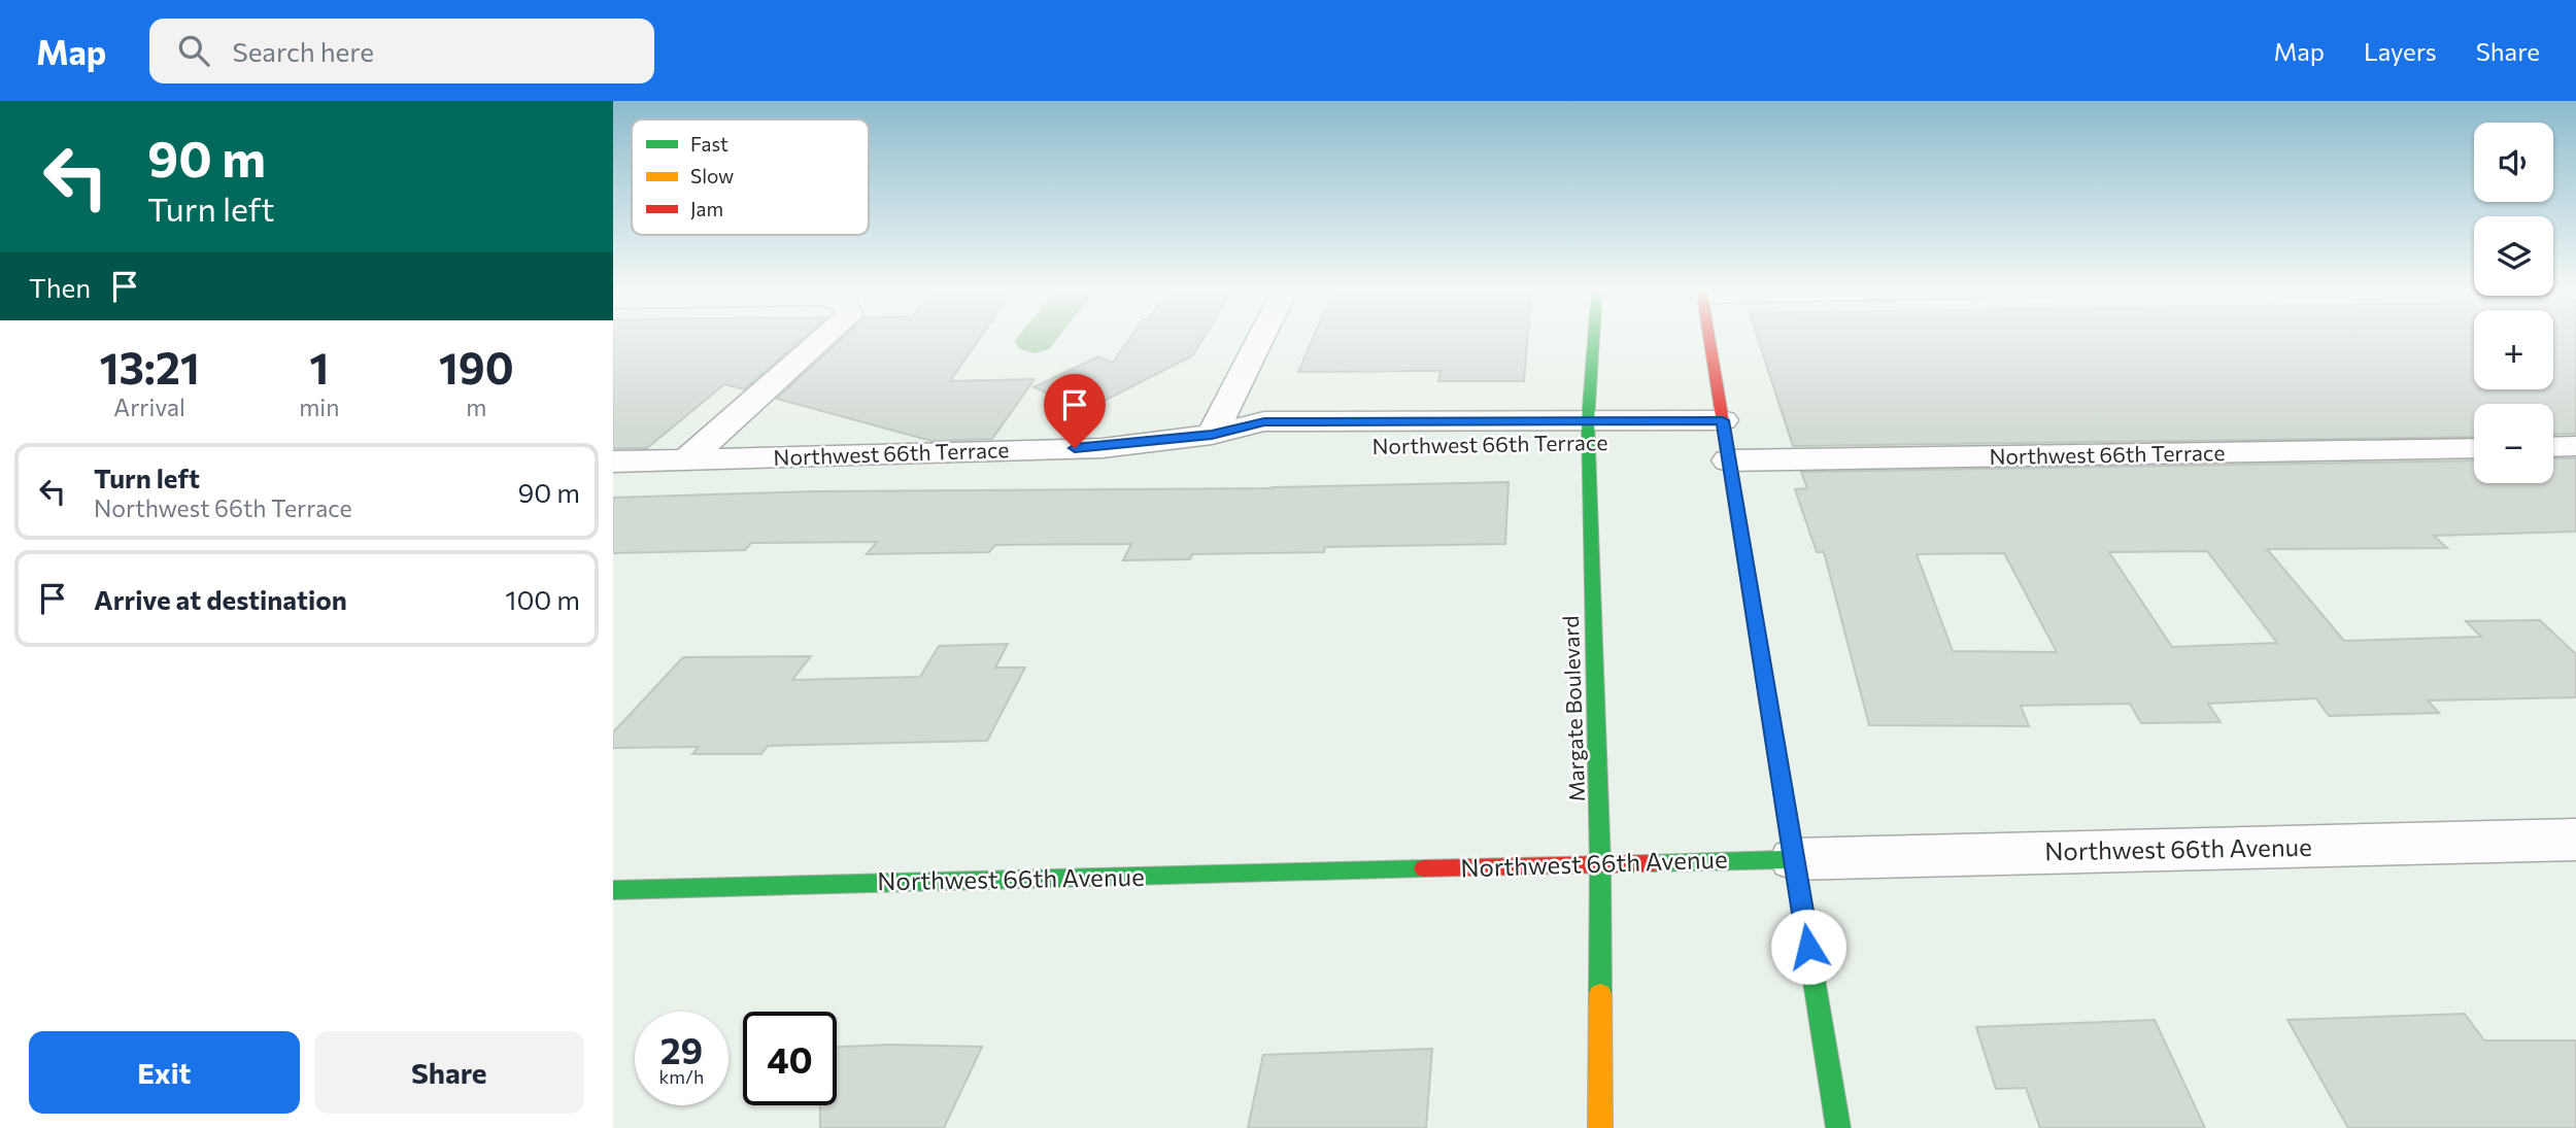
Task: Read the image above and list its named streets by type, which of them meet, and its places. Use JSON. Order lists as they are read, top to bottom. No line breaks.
{"streets":{"street":["Northwest 66th Terrace","Margate Boulevard","Northwest 66th Avenue"]},"crossings":[["Northwest 66th Terrace","Margate Boulevard"],["Margate Boulevard","Northwest 66th Avenue"]],"legend":["Fast","Slow","Jam"],"page":{"header":"Map","search":"Search here","nav":["Map","Layers","Share"],"turn":["90 m","Turn left"],"map_buttons":["+","−"],"then":"Then","eta":["13:21","Arrival","1","min","190","m"],"list":[{"name":"Turn left","note":"Northwest 66th Terrace","value":"90 m"},{"name":"Arrive at destination","value":"100 m"}],"speed":"29 km/h","limit":"40","buttons":["Exit","Share"]}}
